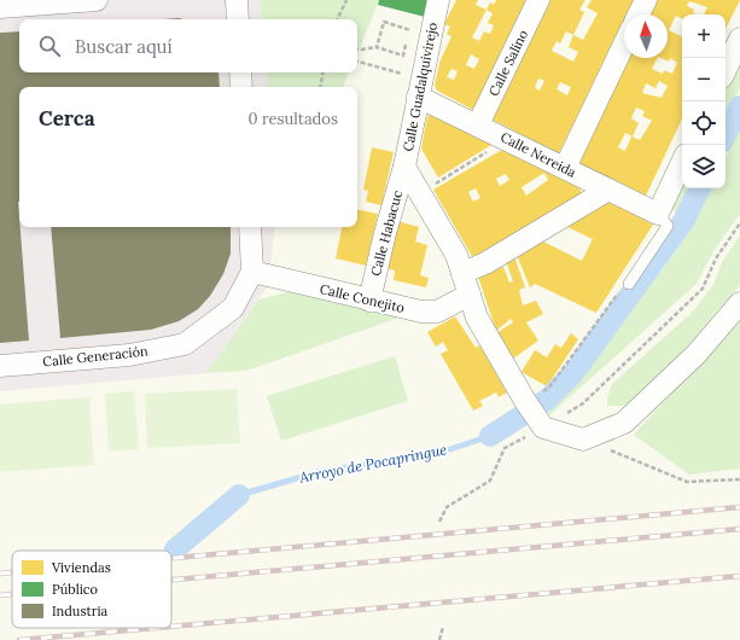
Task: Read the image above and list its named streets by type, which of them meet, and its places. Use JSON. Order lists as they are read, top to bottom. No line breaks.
{"streets":{"street":["Calle Salino","Calle Guadalquivirejo","Calle Nereida","Calle Habacuc","Calle Conejito","Calle Generación"]},"crossings":[["Calle Salino","Calle Nereida"],["Calle Guadalquivirejo","Calle Nereida"],["Calle Guadalquivirejo","Calle Habacuc"],["Calle Guadalquivirejo","Calle Conejito"],["Calle Habacuc","Calle Conejito"],["Calle Conejito","Calle Generación"]],"water":["Arroyo de Pocapringue"],"legend":["Viviendas","Público","Industria"],"north":"top","page":{"map_buttons":["+","−"],"search":"Buscar aquí","heading":["Cerca","0 resultados"]}}
